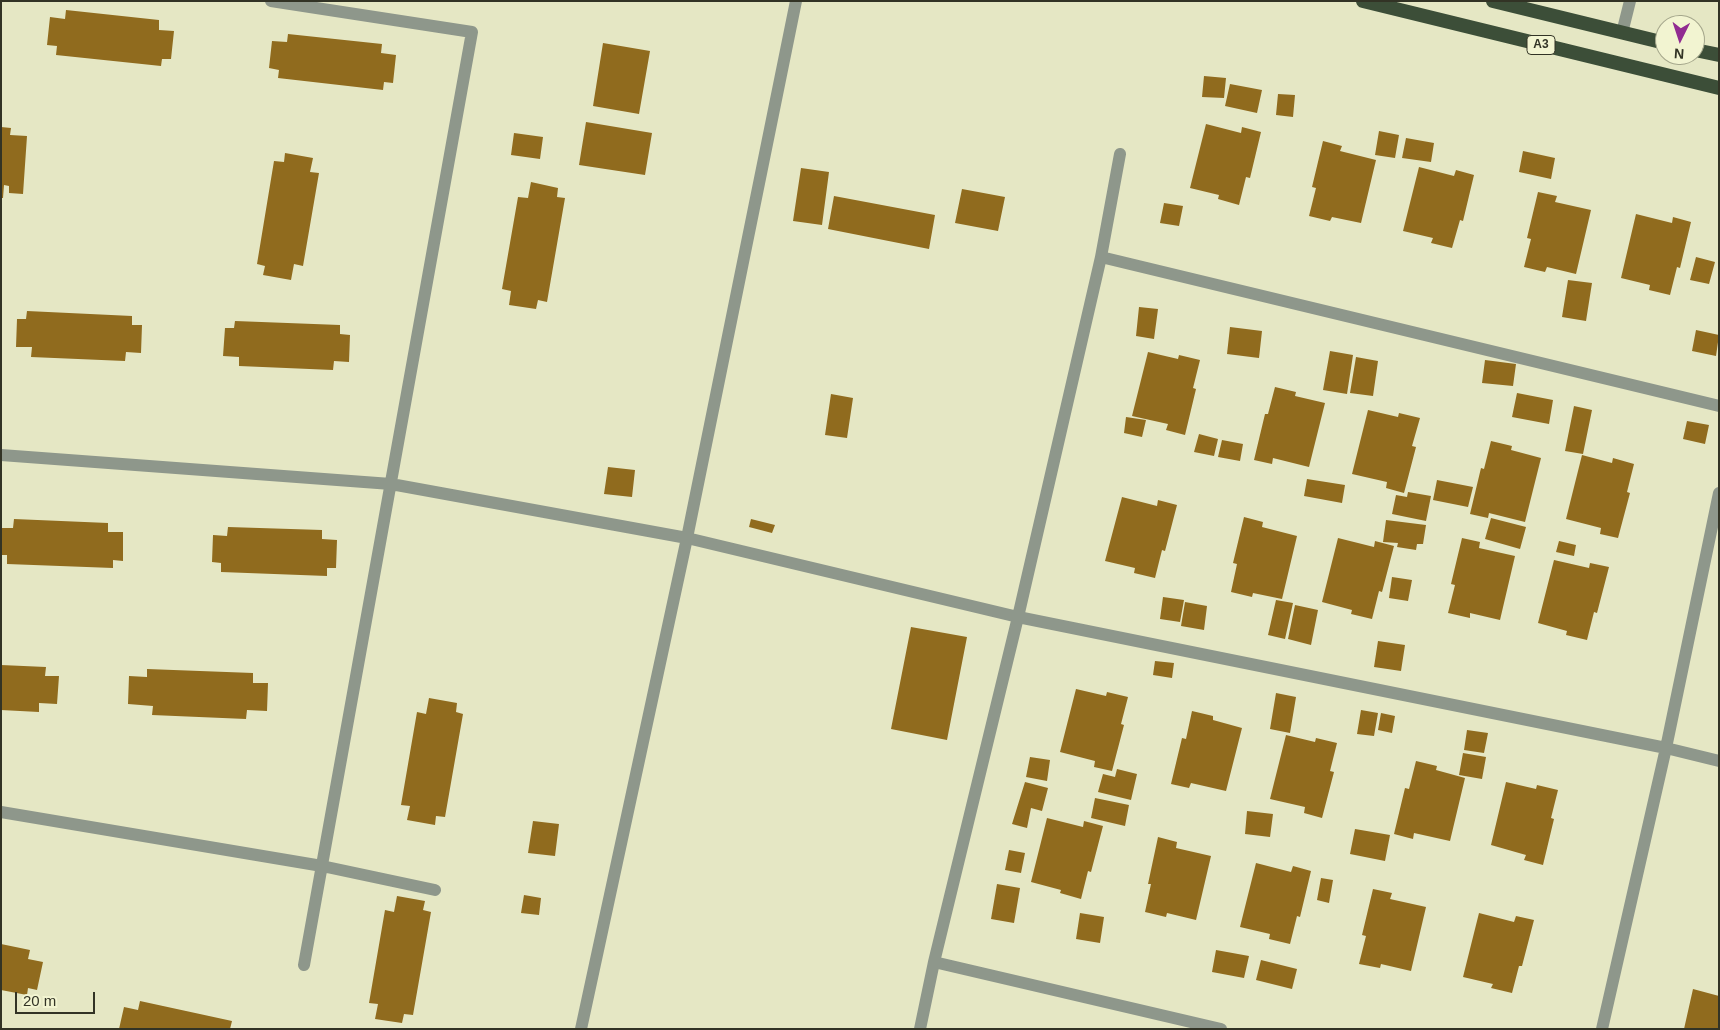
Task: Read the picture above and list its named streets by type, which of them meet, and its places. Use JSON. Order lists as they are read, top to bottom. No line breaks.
{"streets":{"highway":["A3"]},"scale_bar":"20 m","north":"bottom"}
